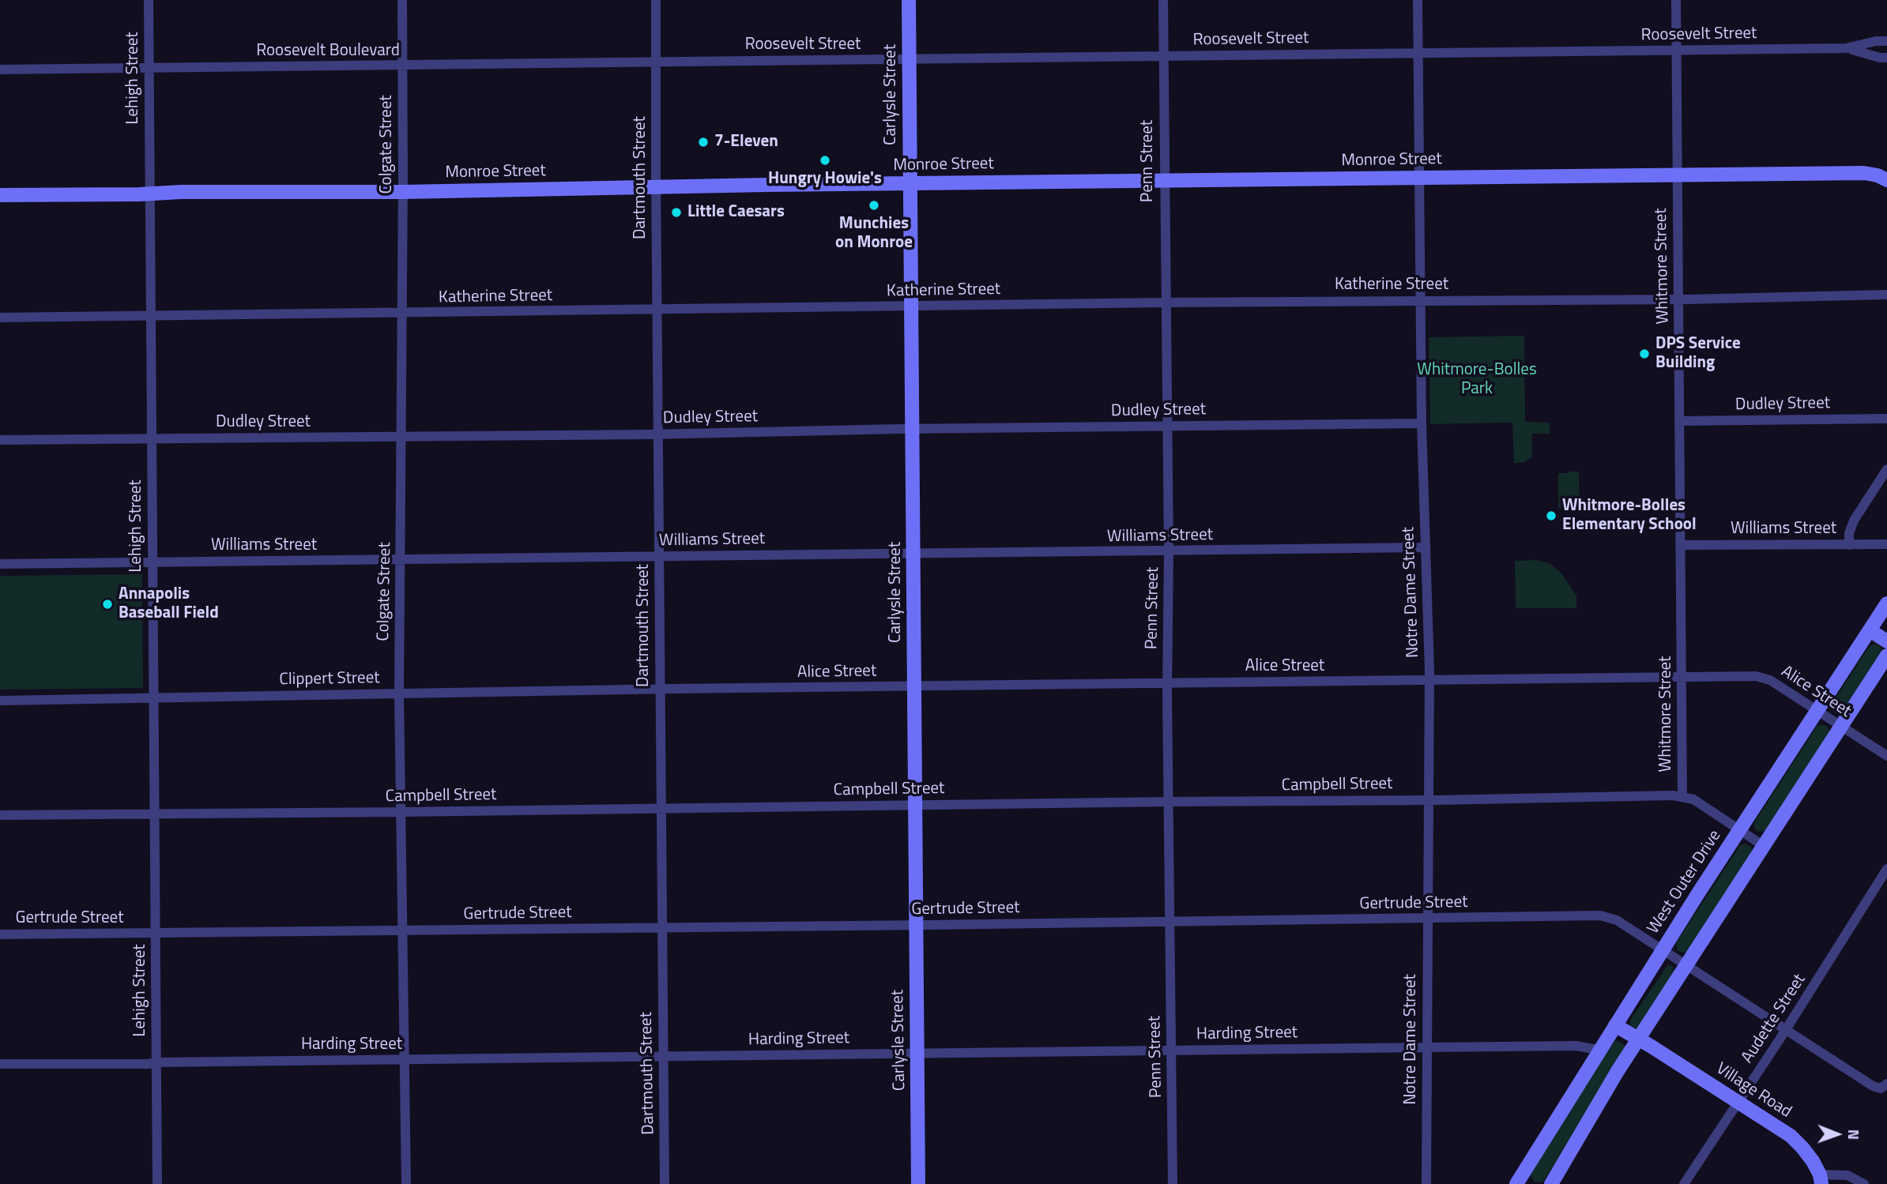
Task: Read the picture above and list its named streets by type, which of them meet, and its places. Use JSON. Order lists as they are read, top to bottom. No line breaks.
{"streets":{"street":["Roosevelt Street","Roosevelt Boulevard","Lehigh Street","Carlysle Street","Colgate Street","Monroe Street","Penn Street","Dartmouth Street","Whitmore Street","Katherine Street","Dudley Street","Williams Street","Notre Dame Street","Alice Street","Clippert Street","Campbell Street","West Outer Drive","Gertrude Street","Audette Street","Harding Street","Village Road"]},"crossings":[["Roosevelt Street","Roosevelt Boulevard"],["Roosevelt Street","Carlysle Street"],["Roosevelt Street","Penn Street"],["Roosevelt Street","Dartmouth Street"],["Roosevelt Street","Whitmore Street"],["Roosevelt Street","Notre Dame Street"],["Roosevelt Boulevard","Lehigh Street"],["Roosevelt Boulevard","Colgate Street"],["Roosevelt Boulevard","Dartmouth Street"],["Lehigh Street","Monroe Street"],["Lehigh Street","Katherine Street"],["Lehigh Street","Dudley Street"],["Lehigh Street","Williams Street"],["Lehigh Street","Clippert Street"],["Lehigh Street","Campbell Street"],["Lehigh Street","Gertrude Street"],["Lehigh Street","Harding Street"],["Carlysle Street","Monroe Street"],["Carlysle Street","Katherine Street"],["Carlysle Street","Dudley Street"],["Carlysle Street","Williams Street"],["Carlysle Street","Alice Street"],["Carlysle Street","Campbell Street"],["Carlysle Street","Gertrude Street"],["Carlysle Street","Harding Street"],["Colgate Street","Monroe Street"],["Colgate Street","Katherine Street"],["Colgate Street","Dudley Street"],["Colgate Street","Williams Street"],["Colgate Street","Clippert Street"],["Colgate Street","Campbell Street"],["Colgate Street","Gertrude Street"],["Colgate Street","Harding Street"],["Monroe Street","Penn Street"],["Monroe Street","Dartmouth Street"],["Monroe Street","Whitmore Street"],["Monroe Street","Notre Dame Street"],["Penn Street","Katherine Street"],["Penn Street","Dudley Street"],["Penn Street","Williams Street"],["Penn Street","Alice Street"],["Penn Street","Campbell Street"],["Penn Street","Gertrude Street"],["Penn Street","Harding Street"],["Dartmouth Street","Katherine Street"],["Dartmouth Street","Dudley Street"],["Dartmouth Street","Williams Street"],["Dartmouth Street","Alice Street"],["Dartmouth Street","Clippert Street"],["Dartmouth Street","Campbell Street"],["Dartmouth Street","Gertrude Street"],["Dartmouth Street","Harding Street"],["Whitmore Street","Katherine Street"],["Whitmore Street","Dudley Street"],["Whitmore Street","Williams Street"],["Whitmore Street","Alice Street"],["Whitmore Street","Campbell Street"],["Katherine Street","Notre Dame Street"],["Dudley Street","Notre Dame Street"],["Williams Street","Notre Dame Street"],["Notre Dame Street","Alice Street"],["Notre Dame Street","Campbell Street"],["Notre Dame Street","Gertrude Street"],["Notre Dame Street","Harding Street"],["Alice Street","Clippert Street"],["Alice Street","West Outer Drive"],["Campbell Street","West Outer Drive"],["West Outer Drive","Gertrude Street"],["West Outer Drive","Harding Street"],["West Outer Drive","Village Road"],["Gertrude Street","Audette Street"],["Audette Street","Village Road"]],"parks":["Whitmore-Bolles Park"],"places":["7-Eleven","Hungry Howie's","Munchies on Monroe","Little Caesars","DPS Service Building","Whitmore-Bolles Elementary School","Annapolis Baseball Field"],"north":"right"}
